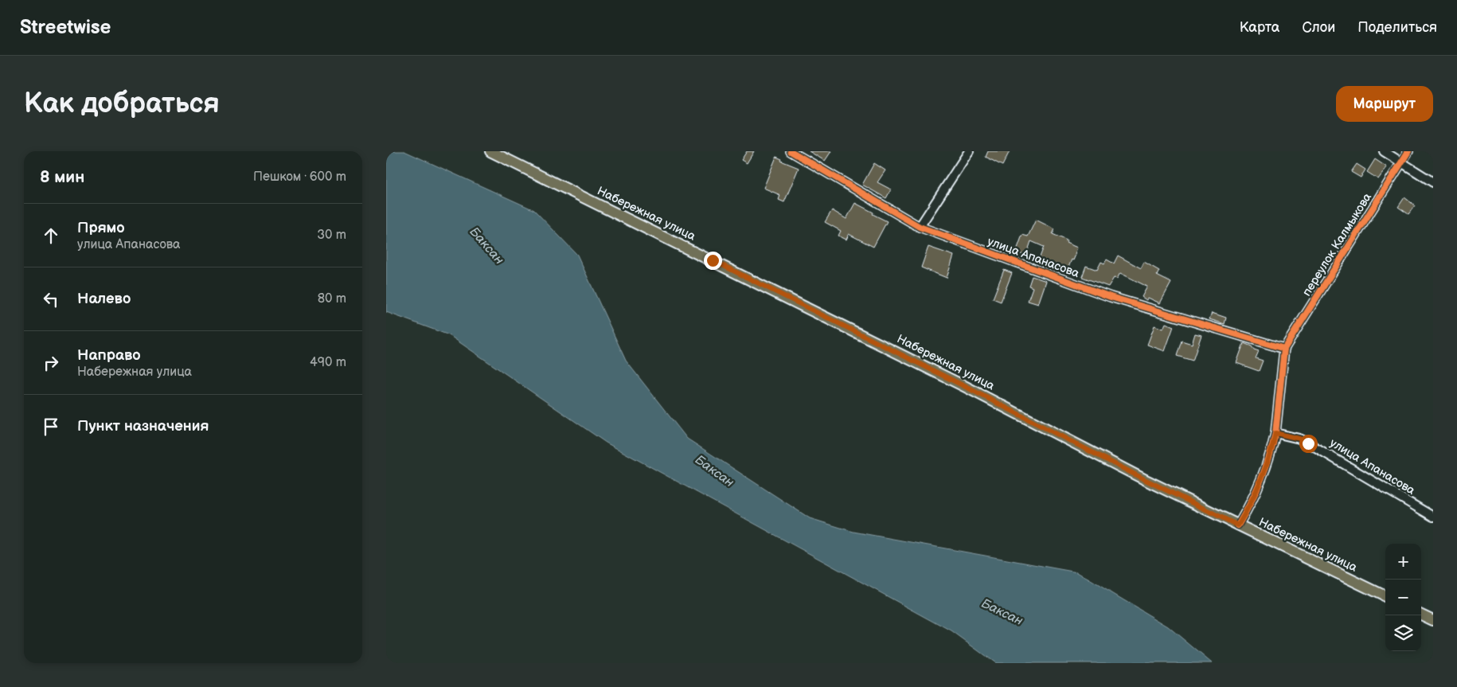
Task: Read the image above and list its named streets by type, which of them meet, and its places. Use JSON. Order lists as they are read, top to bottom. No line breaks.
{"streets":{"main road":["Набережная улица"],"street":["переулок Калмыкова","улица Апанасова"]},"crossings":[["переулок Калмыкова","улица Апанасова"]],"water":["Баксан"],"page":{"header":"Streetwise","nav":["Карта","Слои","Поделиться"],"buttons":"Маршрут","title":"Как добраться","heading":["8 мин","Пешком · 600 m"],"list":[["Прямо","улица Апанасова","30 m"],["Налево","80 m"],["Направо","Набережная улица","490 m"],"Пункт назначения"],"map_buttons":["+","−"]}}
